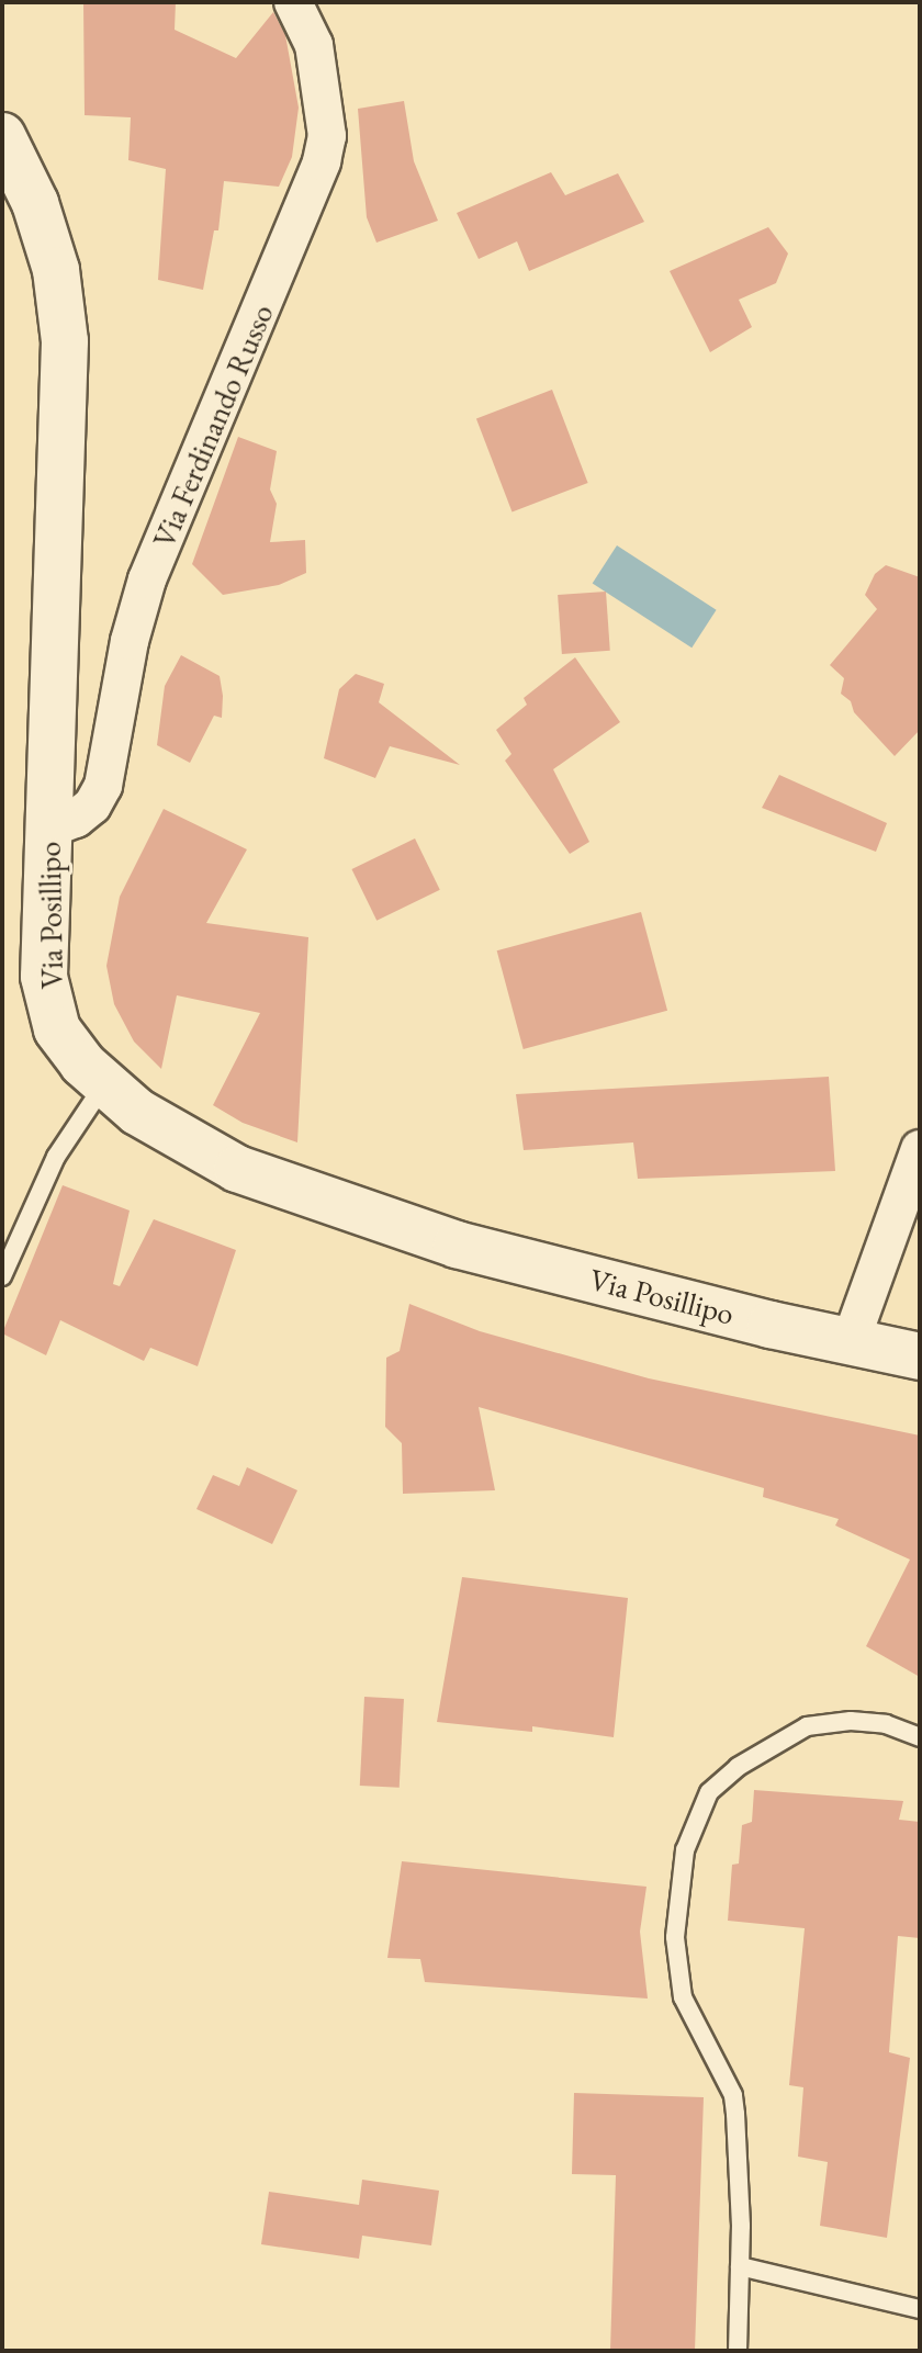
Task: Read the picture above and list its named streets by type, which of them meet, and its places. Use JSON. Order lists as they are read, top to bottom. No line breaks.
{"streets":{"street":["Via Ferdinando Russo","Via Posillipo"]},"crossings":[["Via Ferdinando Russo","Via Posillipo"]]}
